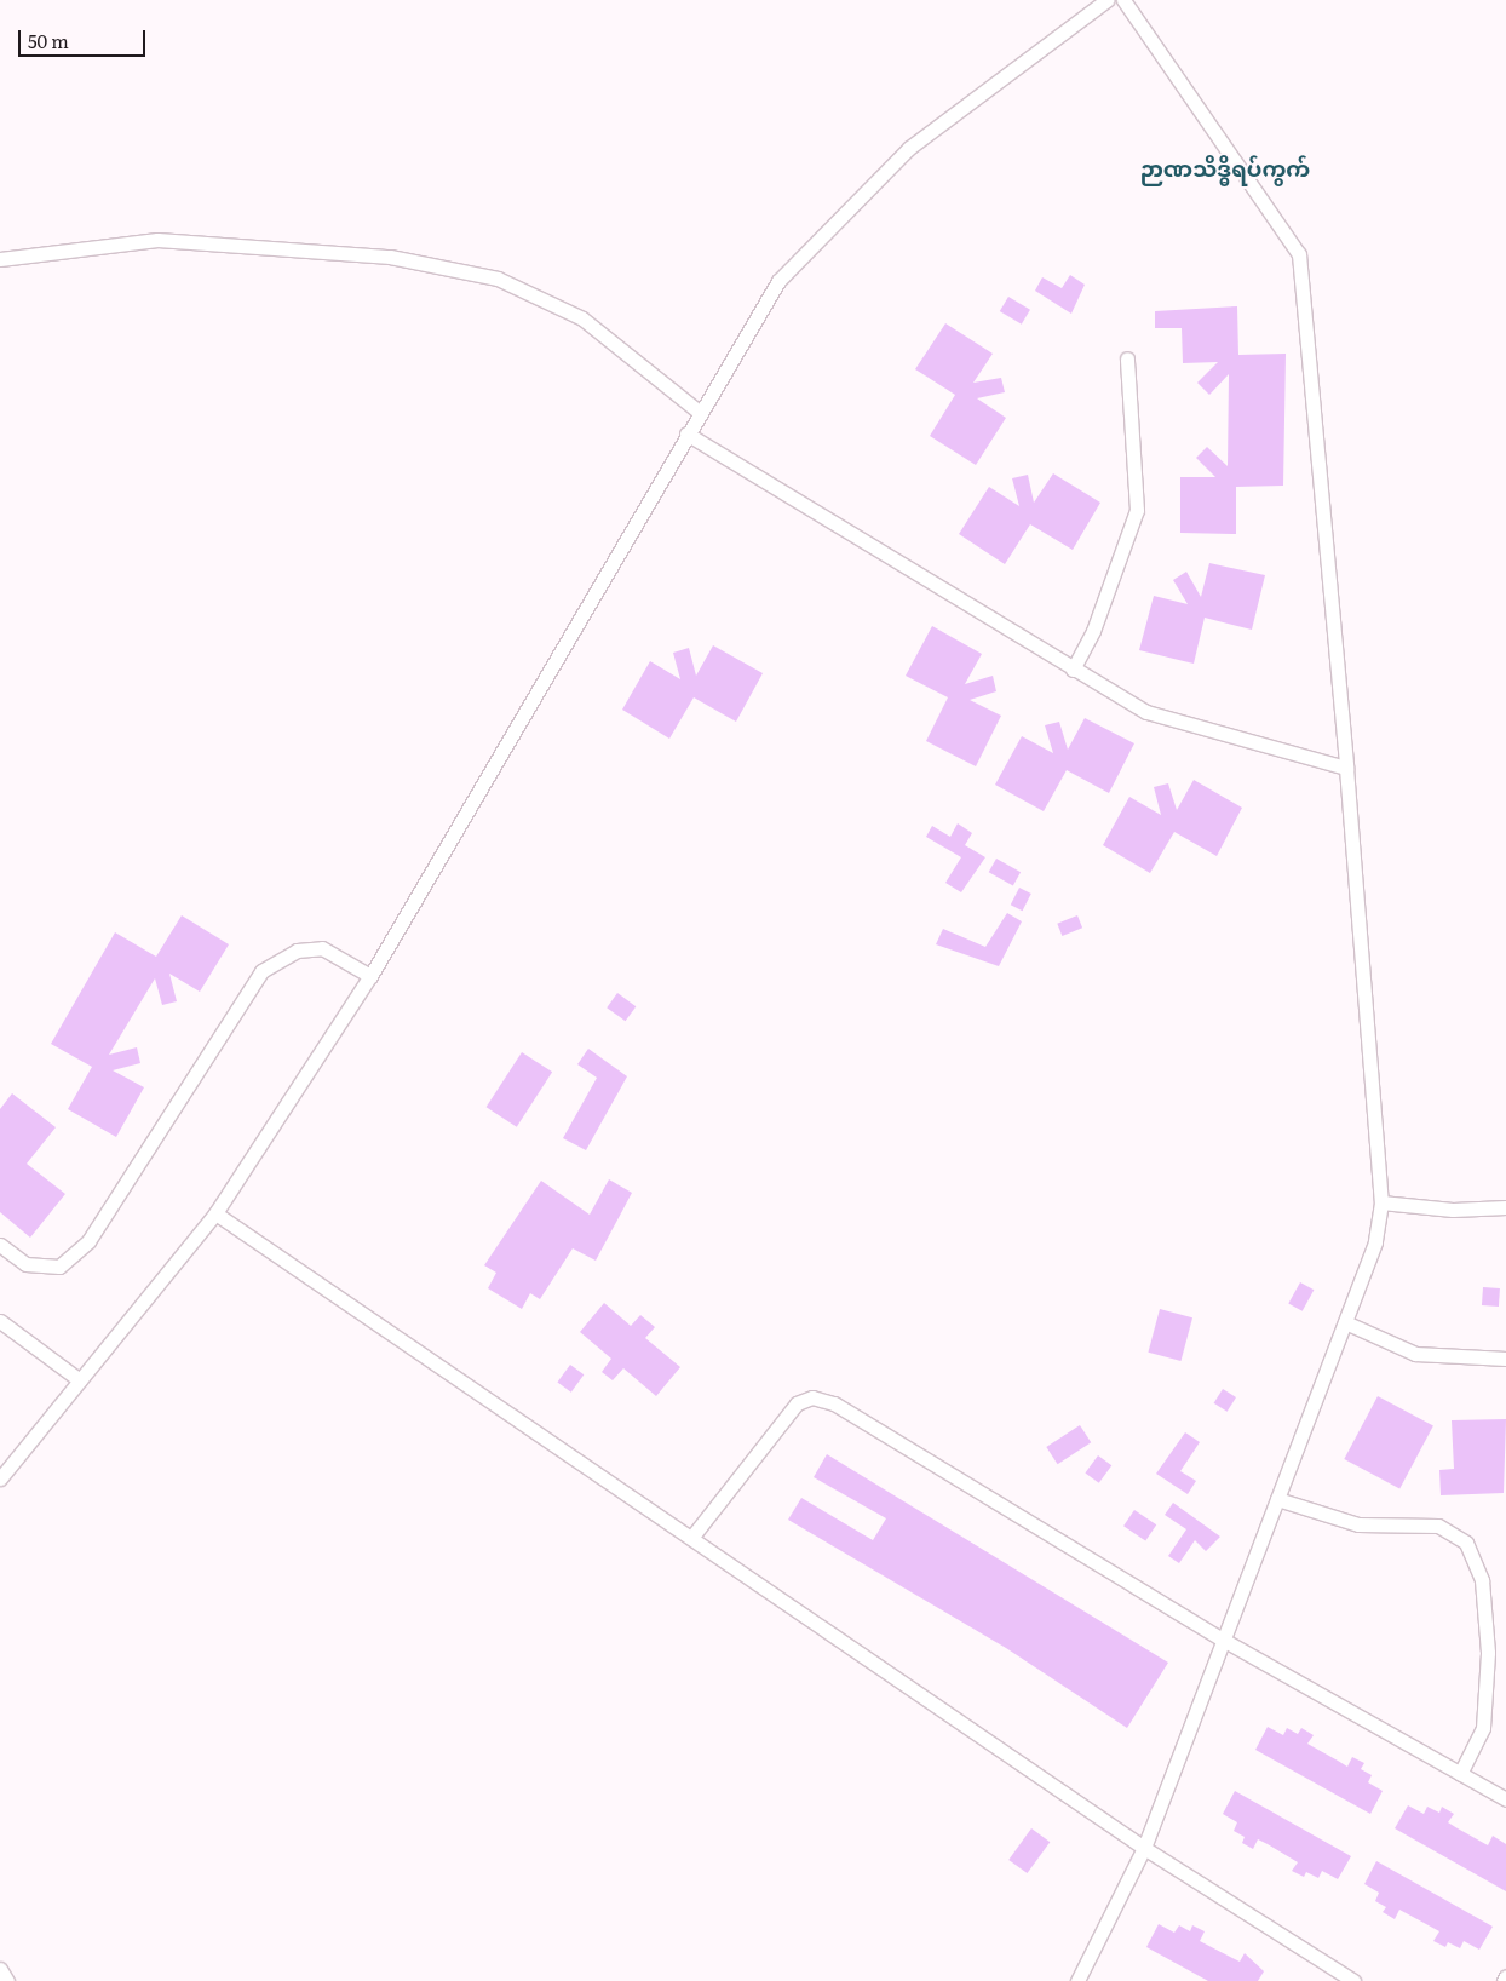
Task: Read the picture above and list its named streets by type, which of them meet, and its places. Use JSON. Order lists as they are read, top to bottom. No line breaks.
{"districts":["ဉာဏသိဒ္ဓိရပ်ကွက်"],"scale_bar":"50 m"}
